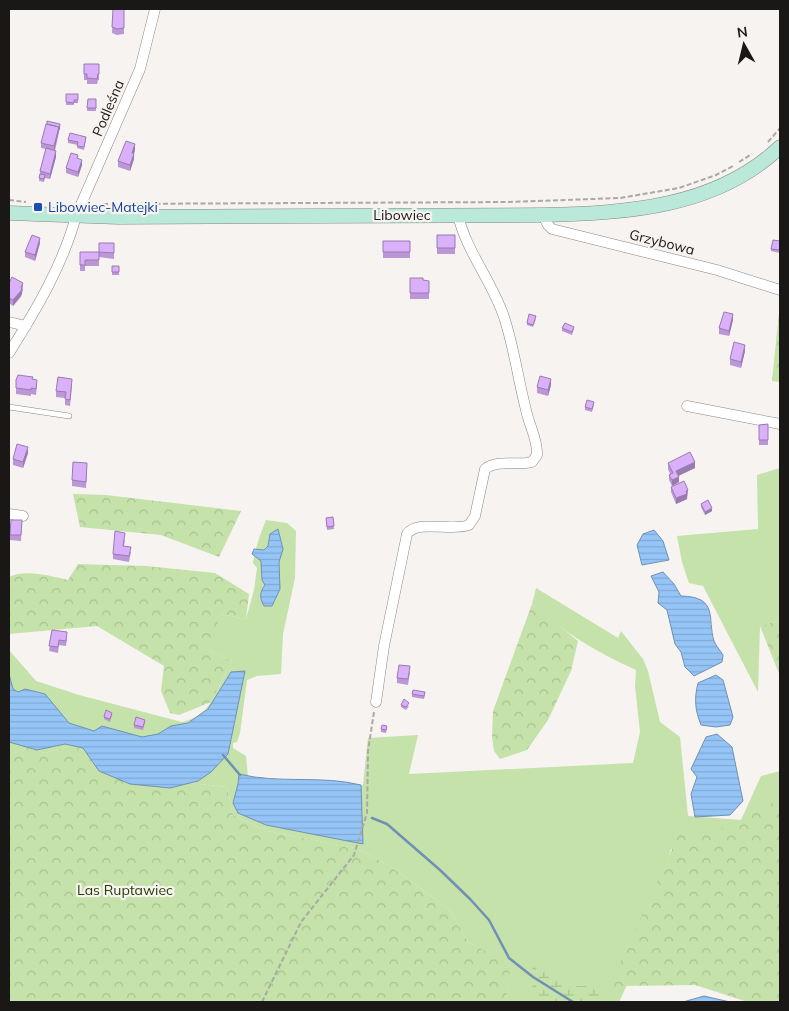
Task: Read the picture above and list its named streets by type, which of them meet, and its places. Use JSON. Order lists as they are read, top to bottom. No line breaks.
{"streets":{"street":["Podleśna","Libowiec","Grzybowa"]},"crossings":[["Podleśna","Libowiec"],["Libowiec","Grzybowa"]],"parks":["Las Ruptawiec"],"places":{"transit":["Libowiec-Matejki"]},"north":"top"}
